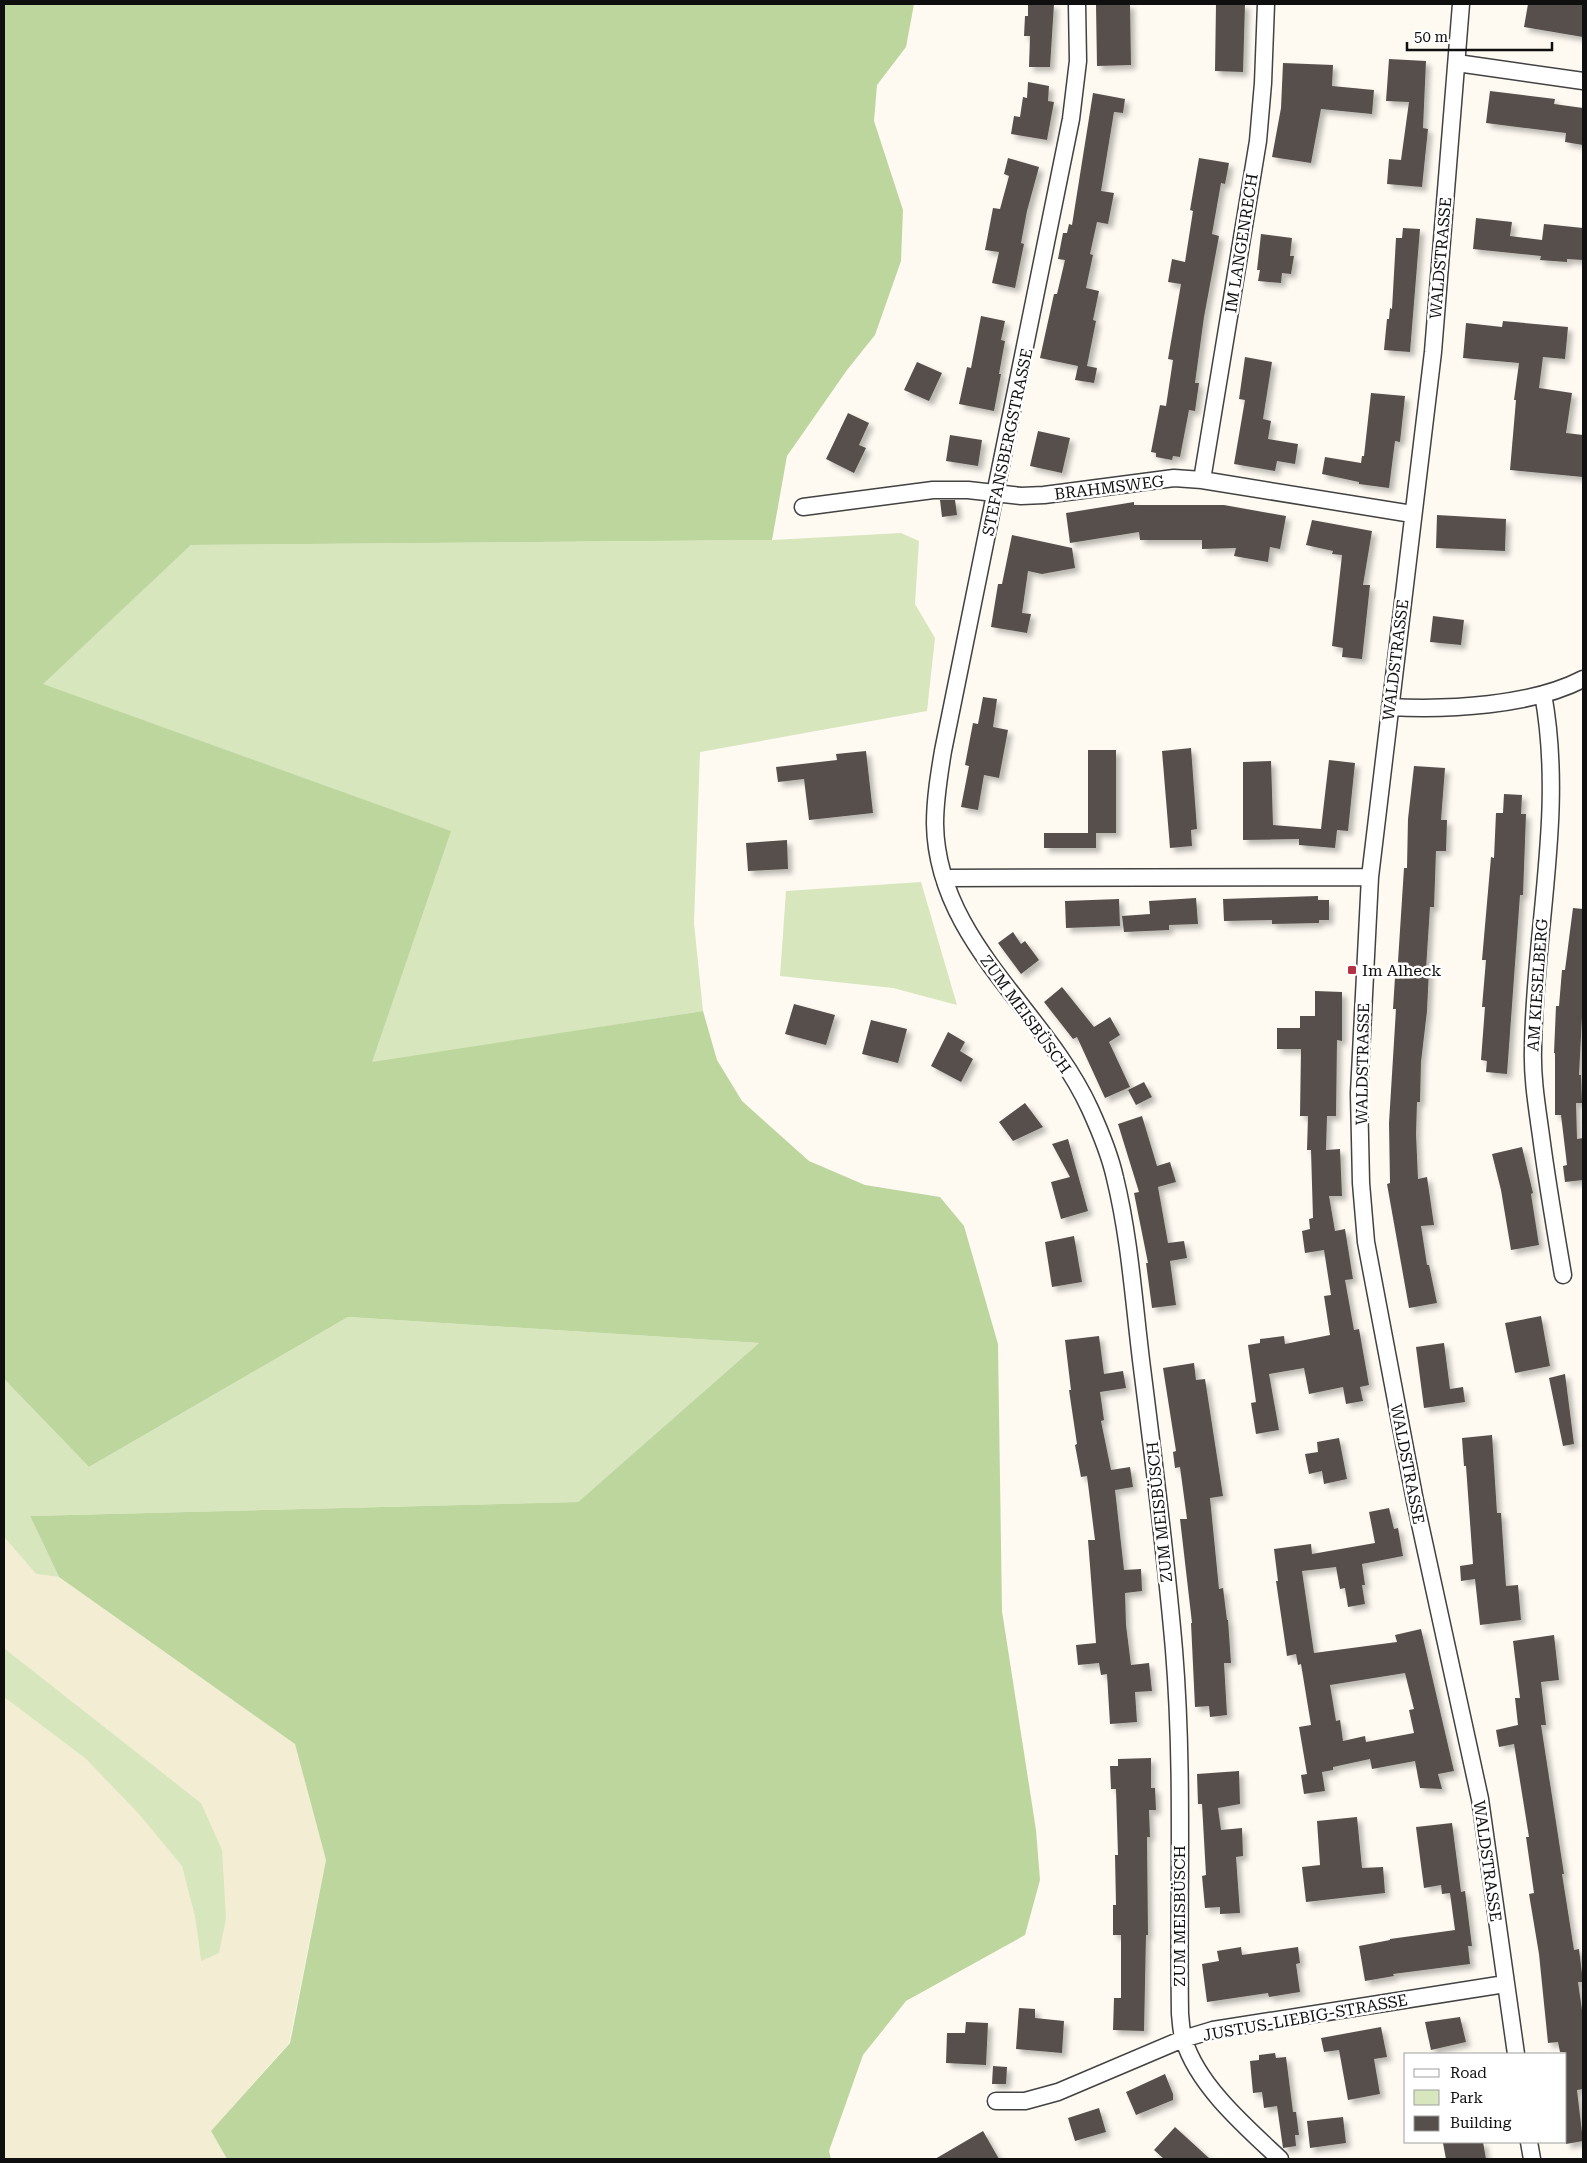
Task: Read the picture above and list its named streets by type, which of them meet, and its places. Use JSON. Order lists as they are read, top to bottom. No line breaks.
{"streets":{"street":["IM LANGENRECH","WALDSTRASSE","STEFANSBERGSTRASSE","BRAHMSWEG","AM KIESELBERG","ZUM MEISBÜSCH","JUSTUS-LIEBIG-STRASSE"]},"crossings":[["IM LANGENRECH","BRAHMSWEG"],["WALDSTRASSE","BRAHMSWEG"],["WALDSTRASSE","JUSTUS-LIEBIG-STRASSE"],["STEFANSBERGSTRASSE","BRAHMSWEG"],["STEFANSBERGSTRASSE","ZUM MEISBÜSCH"],["ZUM MEISBÜSCH","JUSTUS-LIEBIG-STRASSE"]],"places":{"transit":["Im Alheck"]},"legend":["Road","Park","Building"],"scale_bar":"50 m"}
